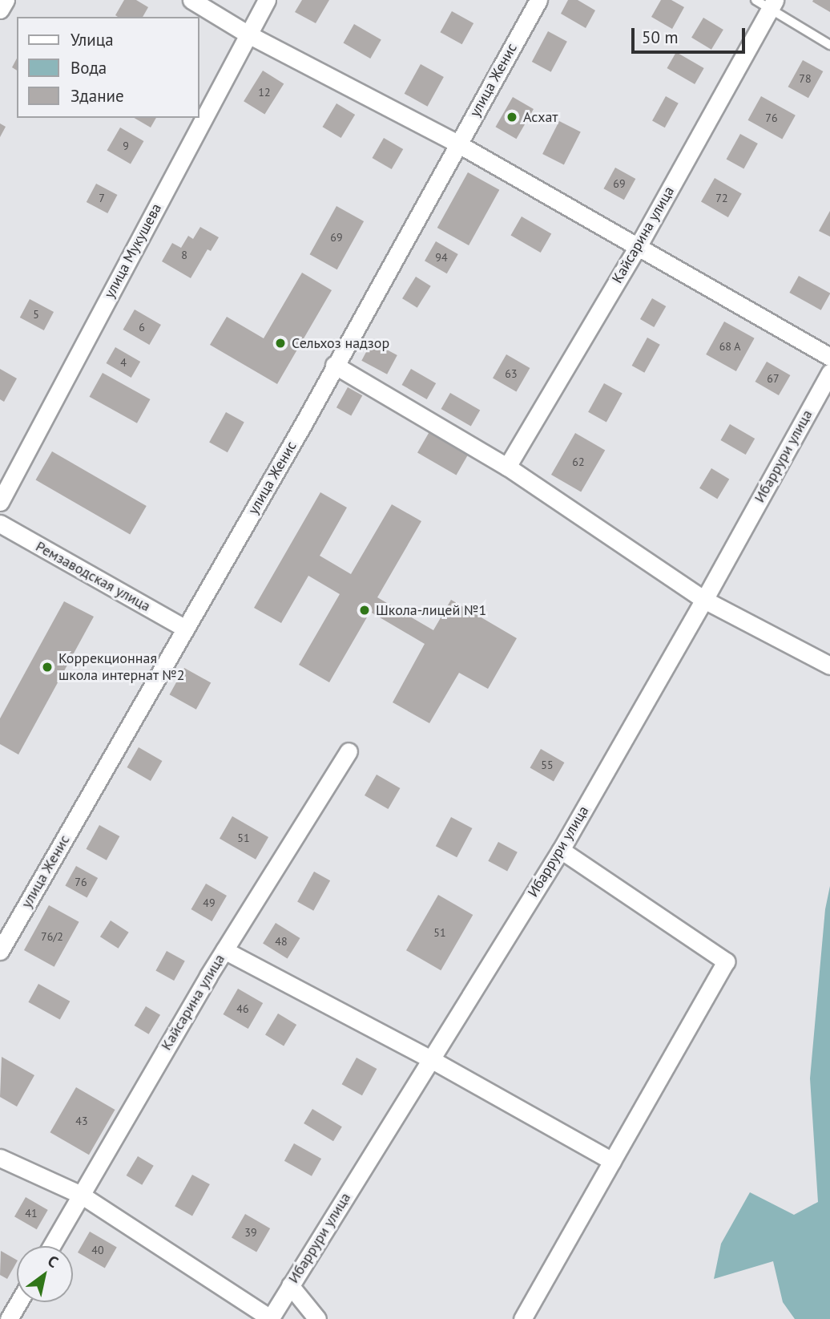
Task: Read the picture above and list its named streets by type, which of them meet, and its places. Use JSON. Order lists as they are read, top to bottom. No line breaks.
{"streets":{"street":["улица Женис","Кайсарина улица","улица Мукушева","Ибаррури улица","Ремзаводская улица"]},"crossings":[["улица Женис","Ремзаводская улица"]],"places":["Асхат","Сельхоз надзор","Школа-лицей №1","Коррекционная школа интернат №2"],"house_numbers":["78","12","76","9","69","7","72","69","8","94","5","6","68 А","4","63","67","62","55","51","76","49","51","76/2","48","46","43","41","39","40"],"legend":["Улица","Вода","Здание"],"scale_bar":"50 m","north":"top right"}
